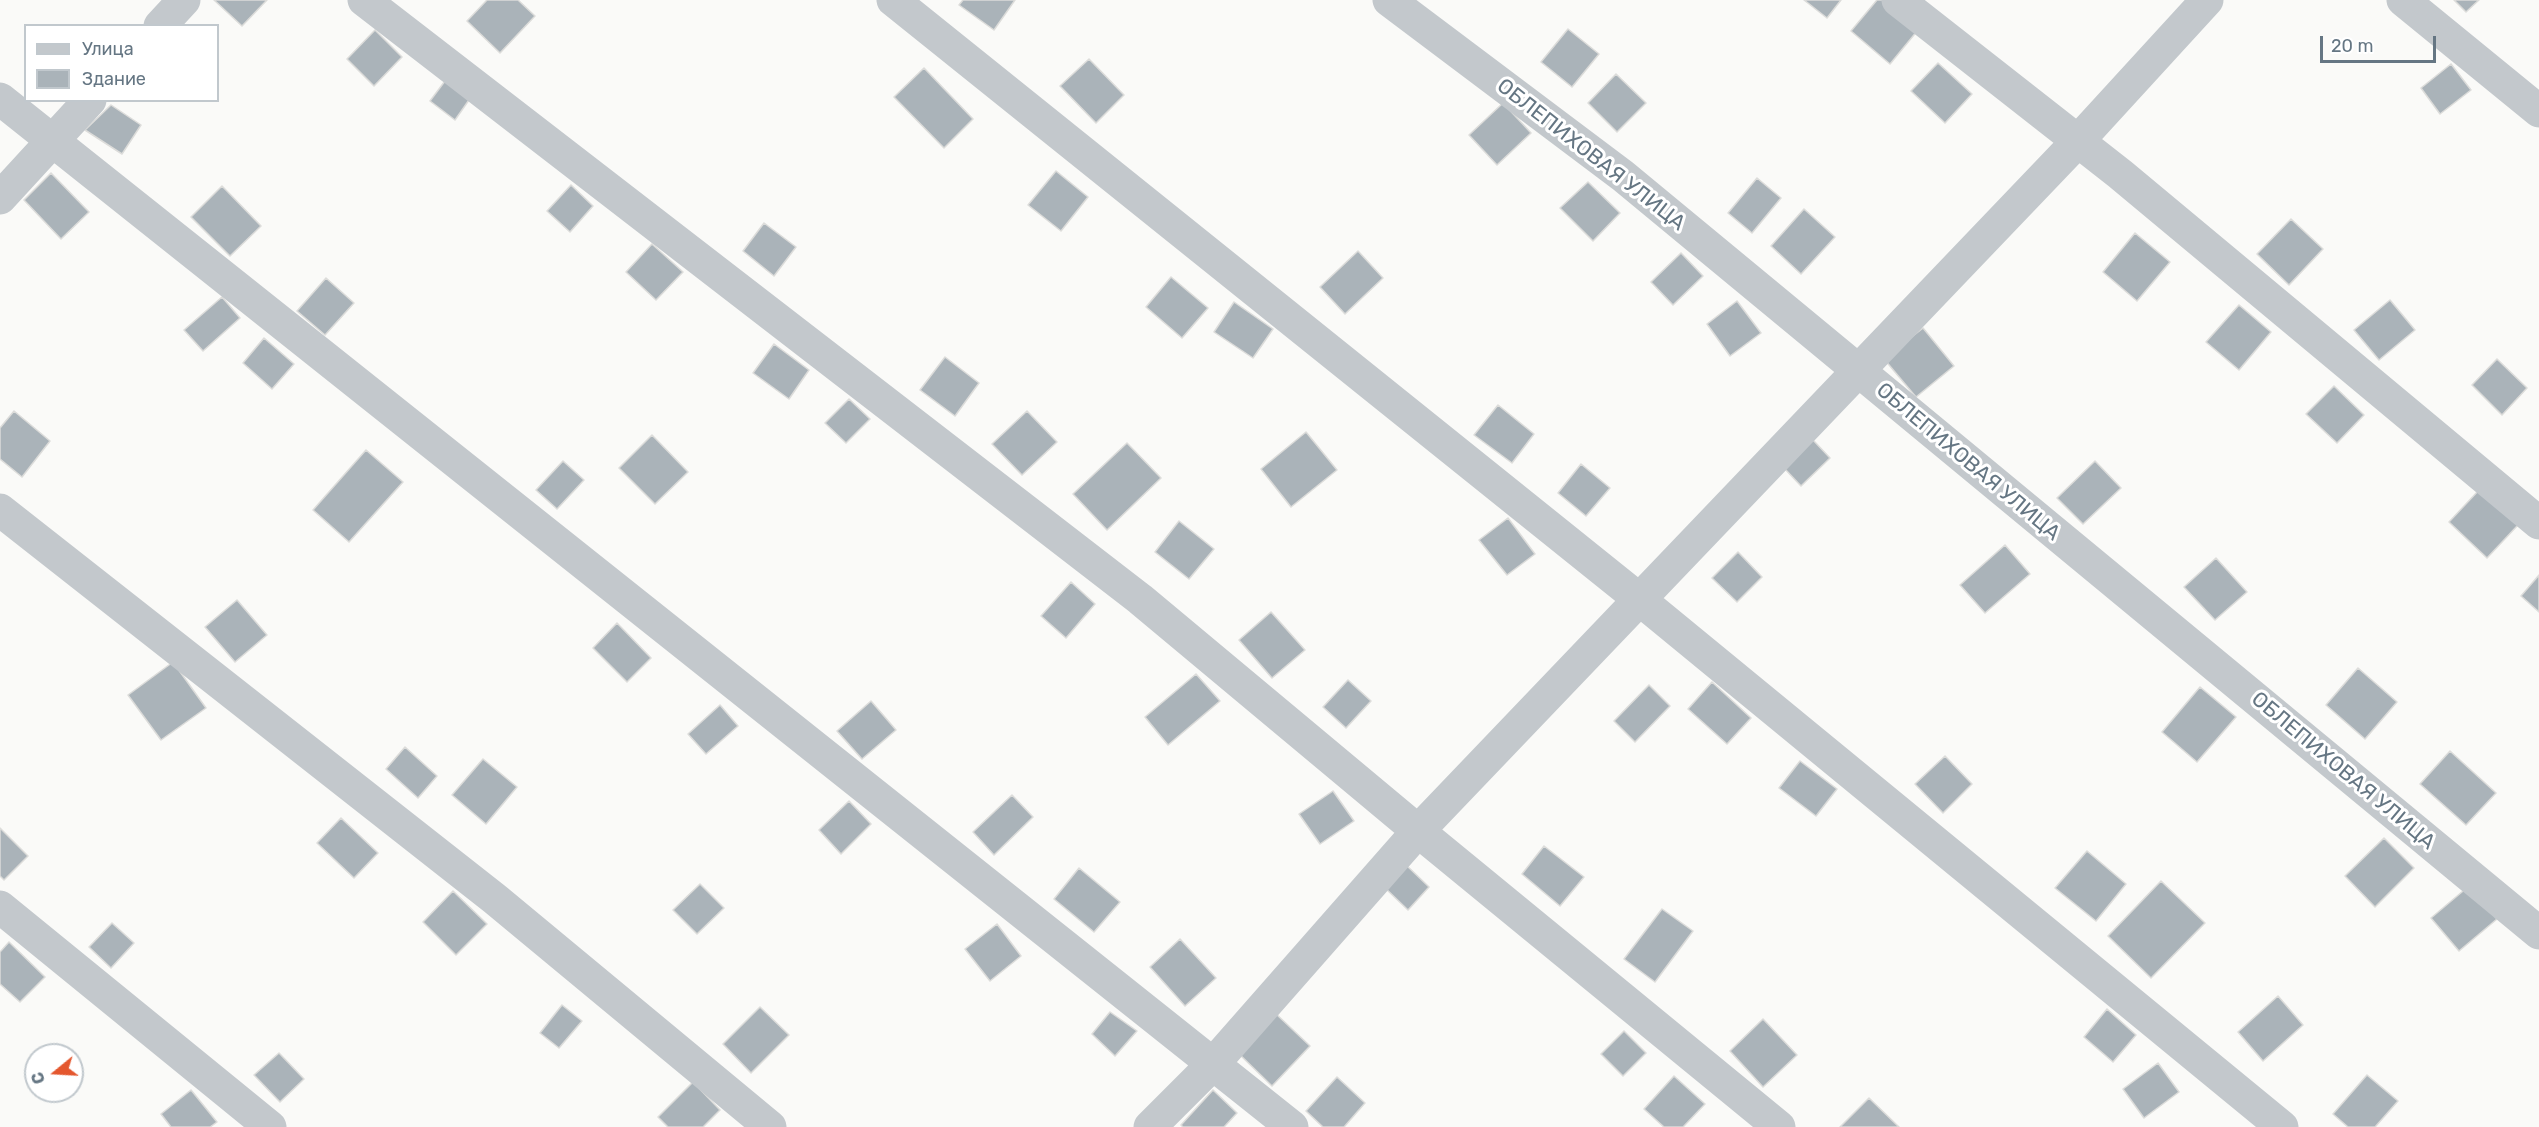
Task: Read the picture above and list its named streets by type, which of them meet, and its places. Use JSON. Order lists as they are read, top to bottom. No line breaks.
{"streets":{"street":["ОБЛЕПИХОВАЯ УЛИЦА"]},"legend":["Улица","Здание"],"scale_bar":"20 m","north":"left"}
